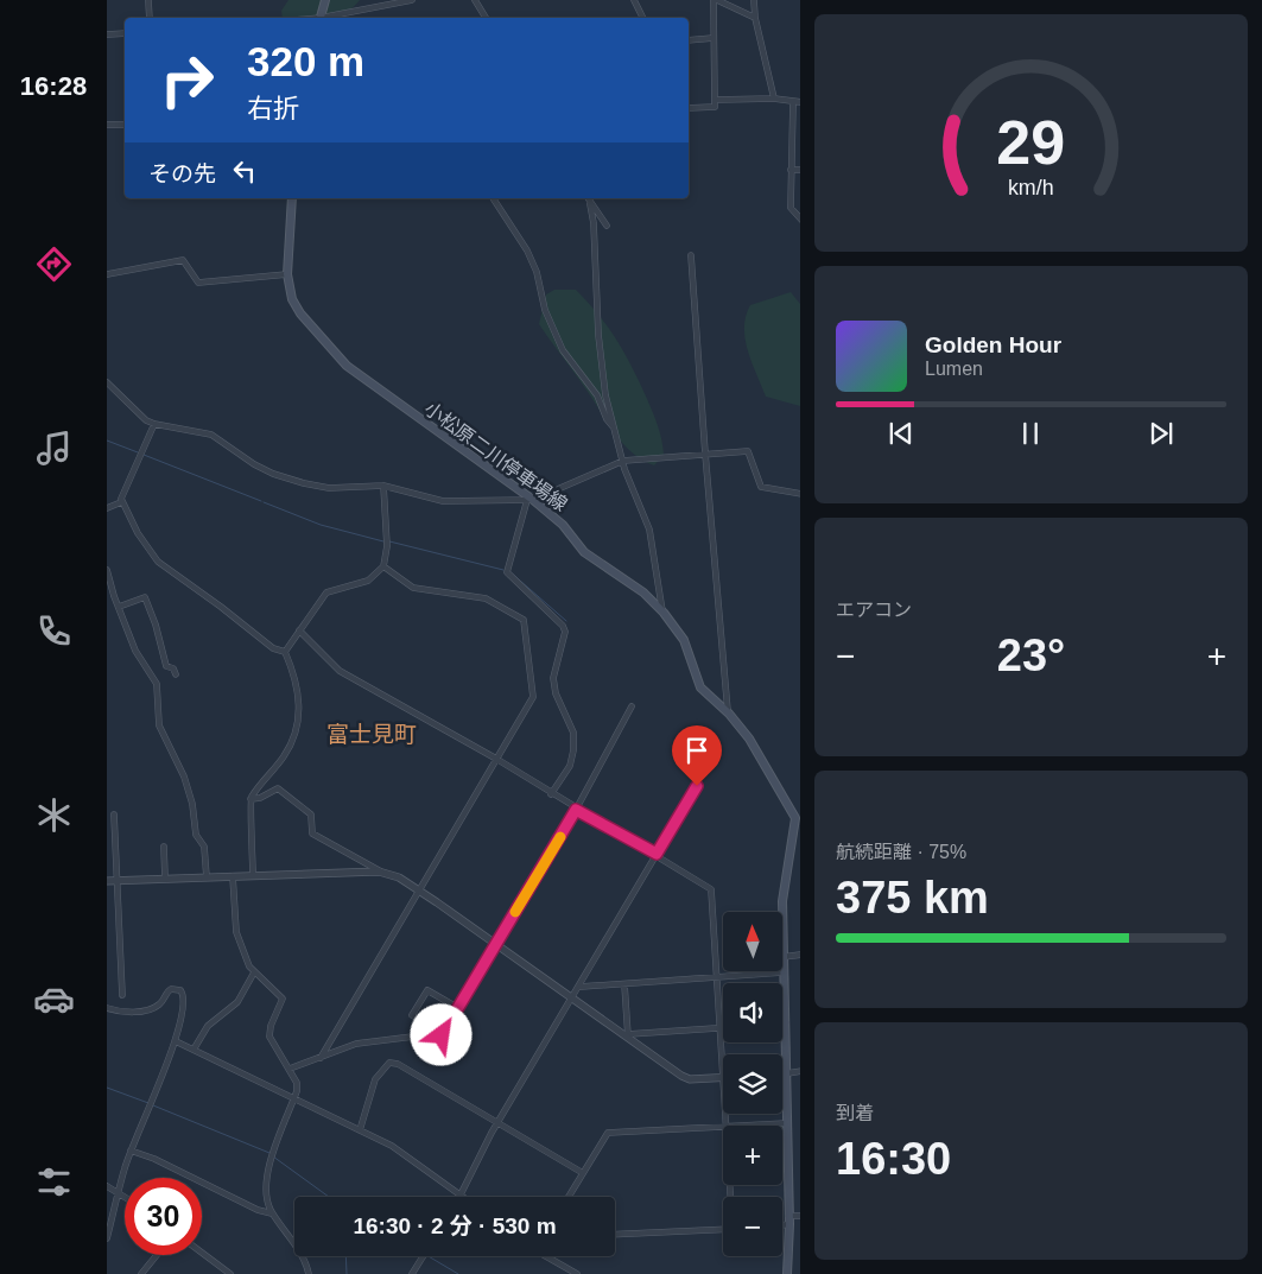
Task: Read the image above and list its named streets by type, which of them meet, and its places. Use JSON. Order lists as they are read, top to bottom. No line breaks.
{"streets":{"main road":["小松原二川停車場線"]},"districts":["富士見町"],"north":"top","page":{"tabs":"16:28","turn":["320 m","右折"],"then":"その先","song":["Golden Hour","Lumen"],"tile":["エアコン",["航続距離 · 75%","375 km"],["到着","16:30"]],"heat":["−","23°","+"],"map_buttons":["+","−"],"limit":"30","trip":"16:30 · 2 分 · 530 m","gauge":["29","km/h"]}}
